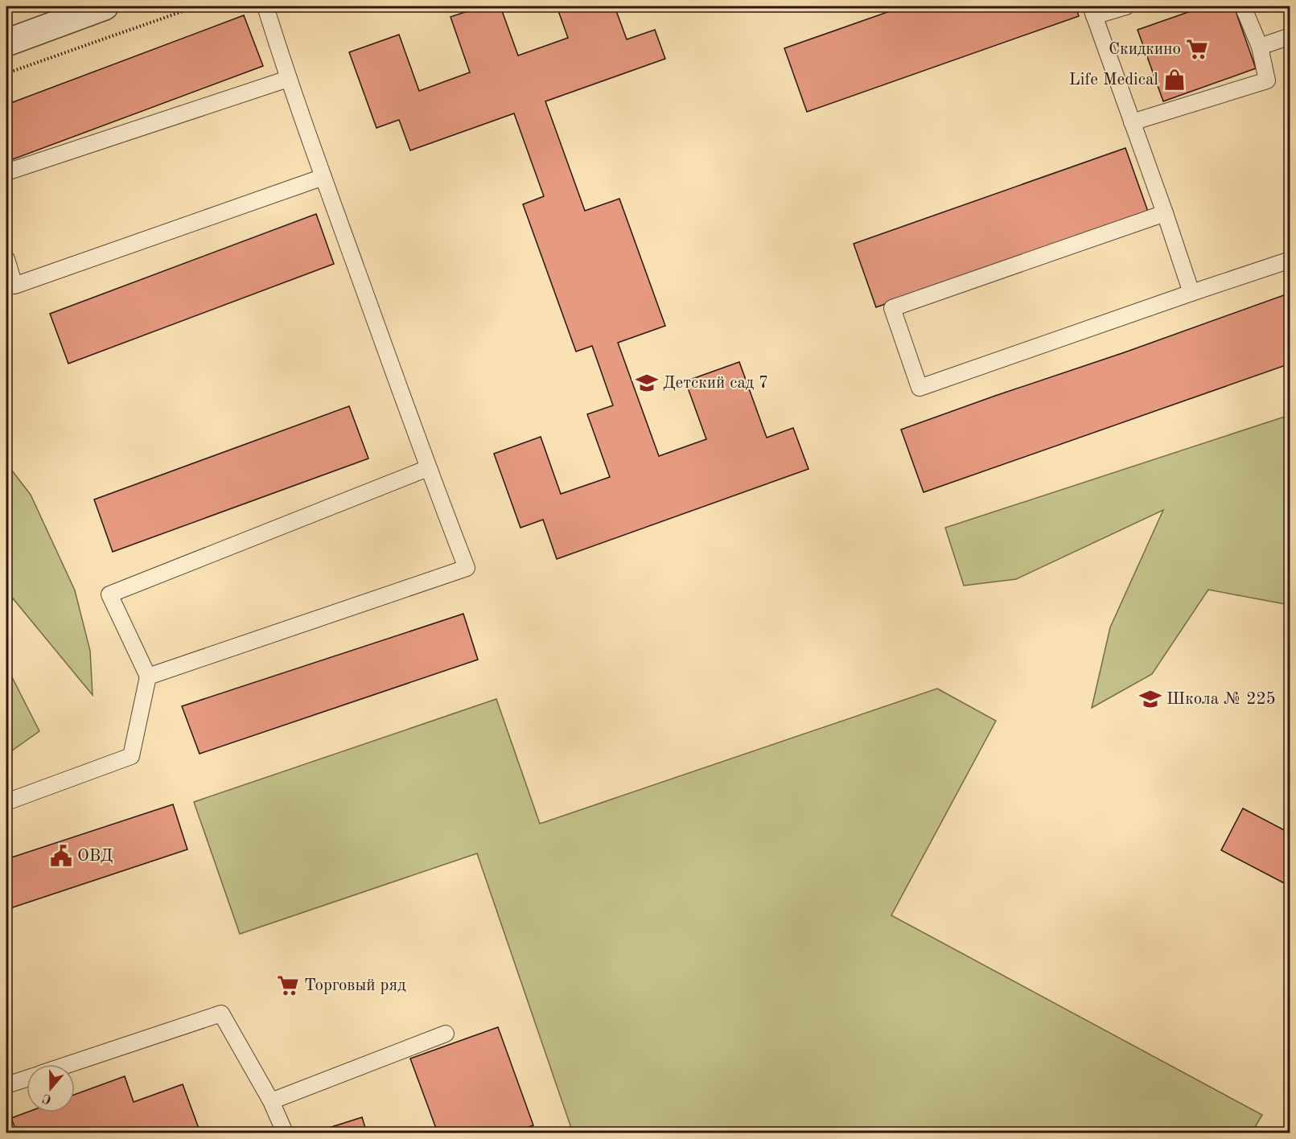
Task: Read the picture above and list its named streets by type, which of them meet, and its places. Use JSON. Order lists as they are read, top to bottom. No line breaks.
{"places":{"supermarket":["Скидкино","Торговый ряд"],"shop":["Life Medical"],"school or university":["Детский сад 7","Школа № 225"],"public building":["ОВД"]},"north":"bottom"}
